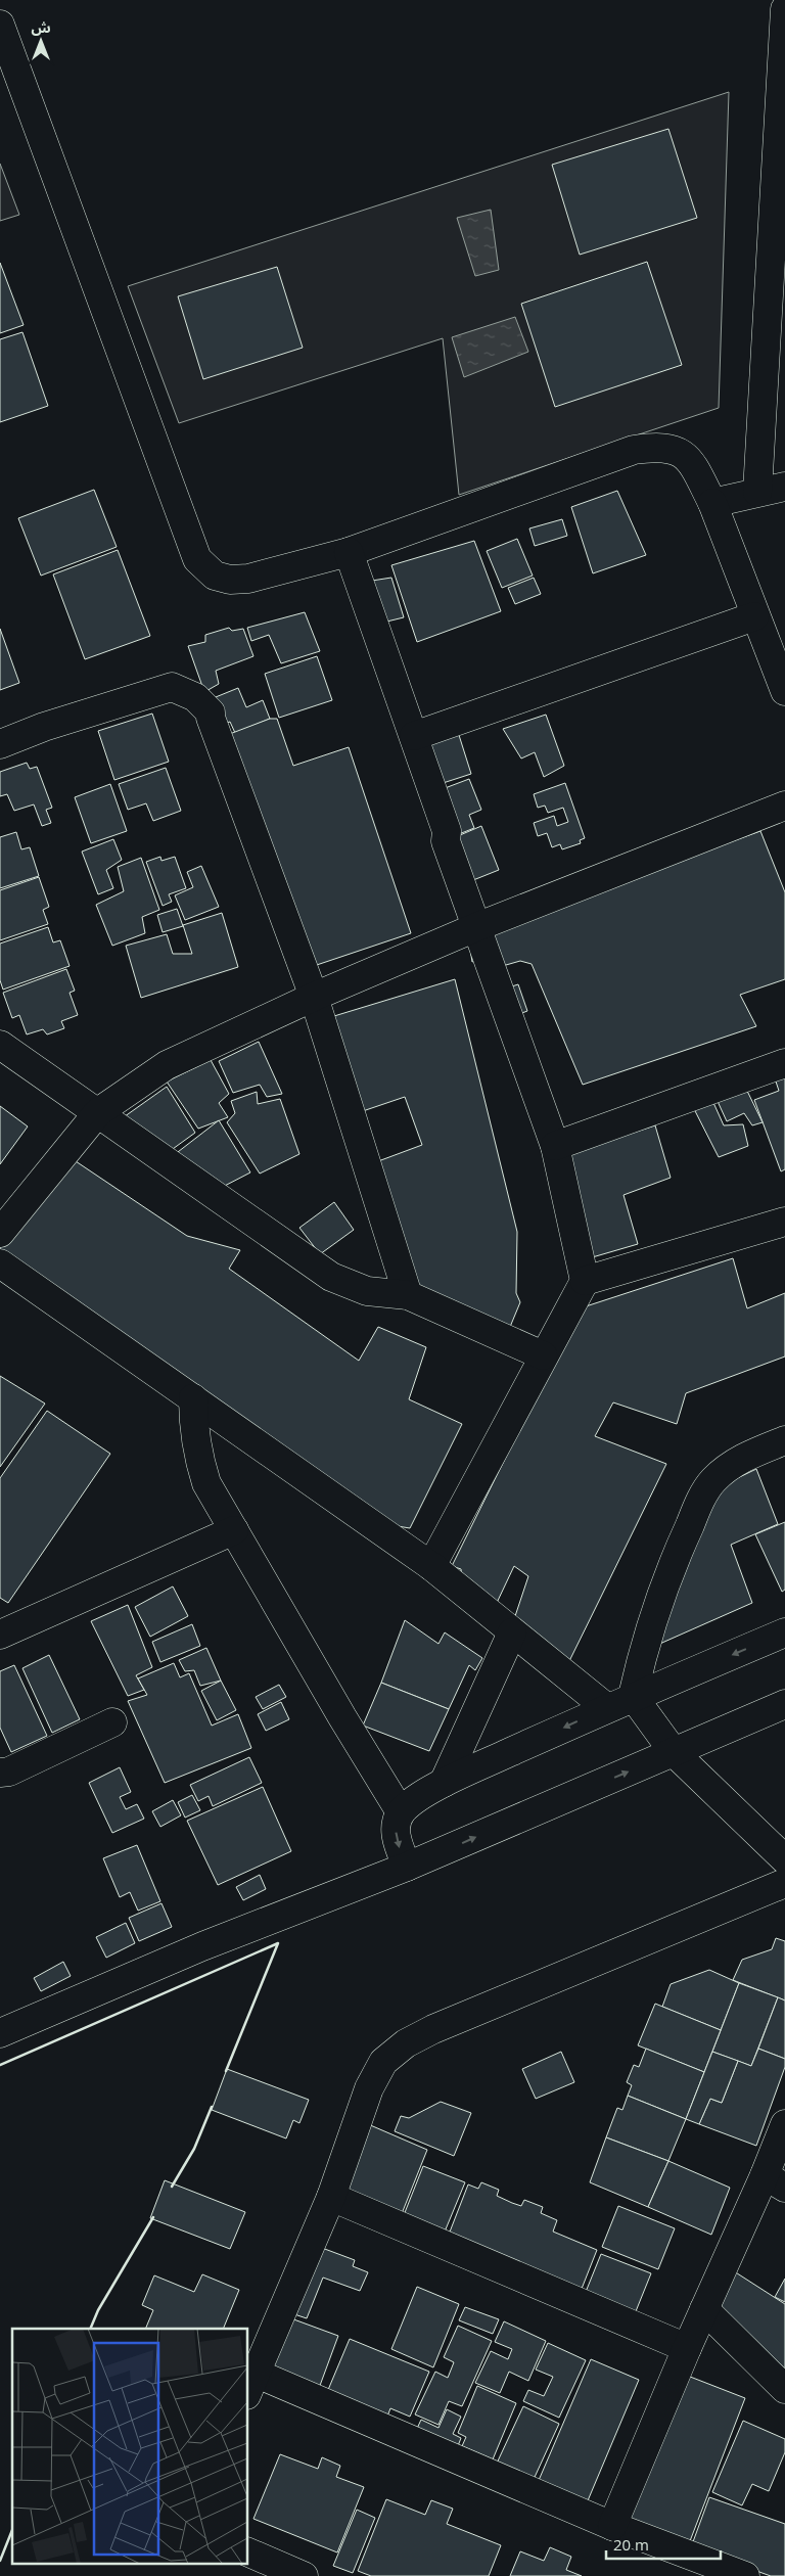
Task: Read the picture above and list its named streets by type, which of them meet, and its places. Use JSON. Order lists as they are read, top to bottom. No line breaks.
{"scale_bar":"20 m","north":"top"}
